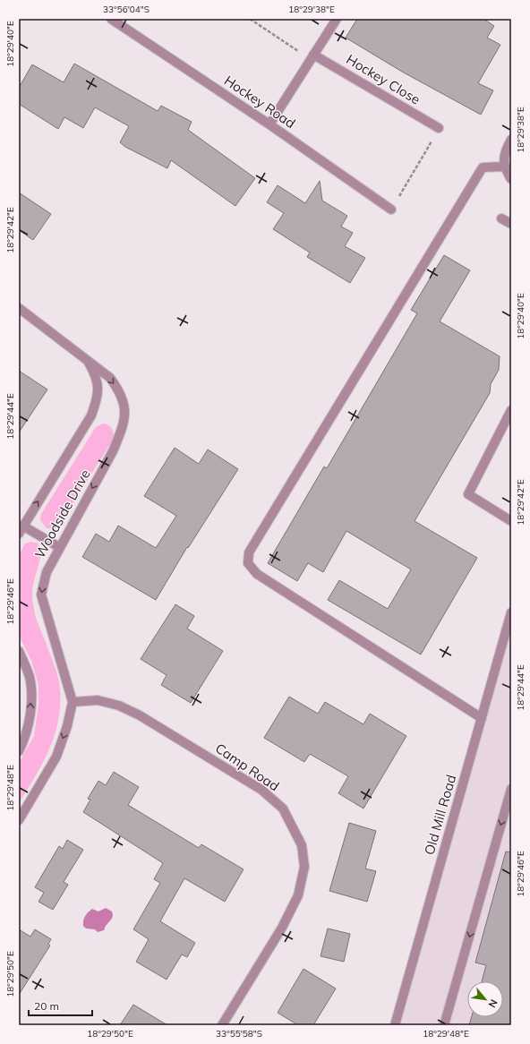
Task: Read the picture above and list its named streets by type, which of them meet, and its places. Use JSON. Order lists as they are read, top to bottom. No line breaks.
{"streets":{"street":["Hockey Close","Hockey Road","Woodside Drive","Camp Road","Old Mill Road"]},"crossings":[["Woodside Drive","Camp Road"]],"scale_bar":"20 m","north":"bottom right","coordinates":["33°56'04\"S","18°29'38\"E","18°29'40\"E","18°29'42\"E","18°29'44\"E","18°29'46\"E","18°29'48\"E","18°29'50\"E","33°55'58\"S"]}
